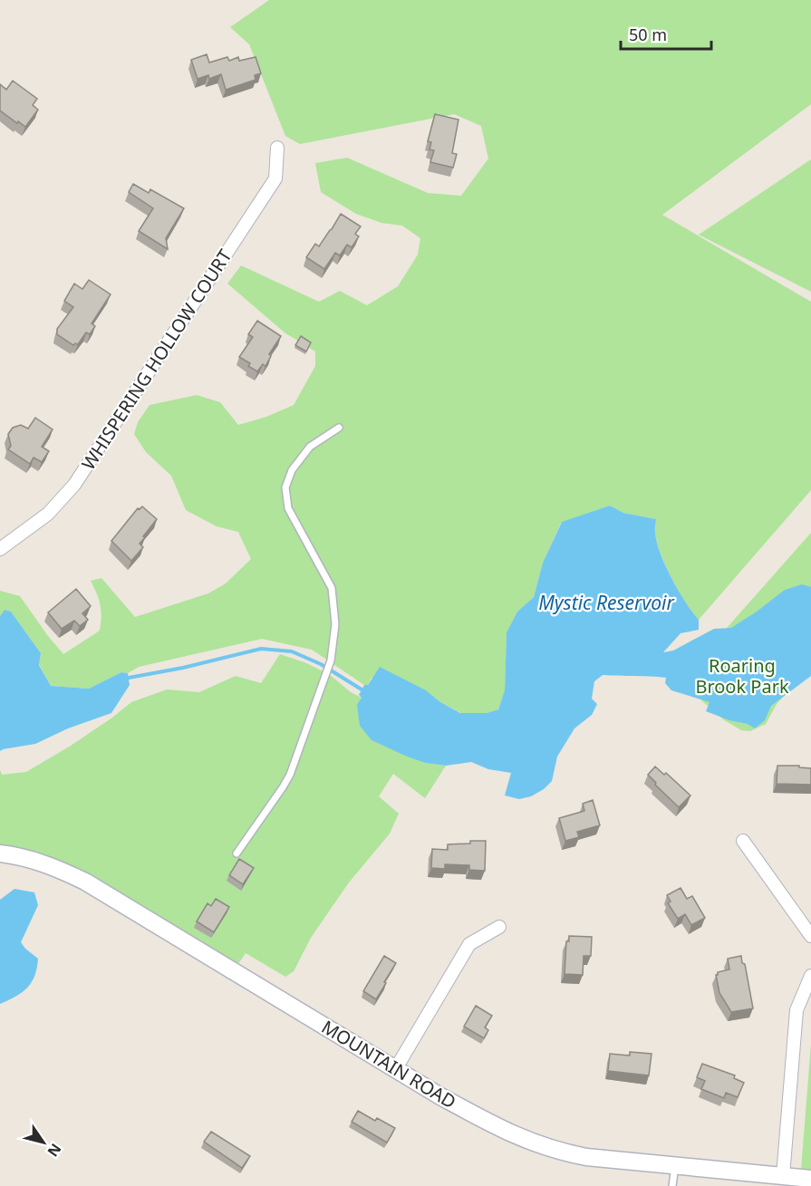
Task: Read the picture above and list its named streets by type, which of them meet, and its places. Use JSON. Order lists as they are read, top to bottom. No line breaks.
{"streets":{"main road":["MOUNTAIN ROAD"],"street":["WHISPERING HOLLOW COURT"]},"water":["Mystic Reservoir"],"parks":["Roaring Brook Park"],"scale_bar":"50 m","north":"bottom right"}
